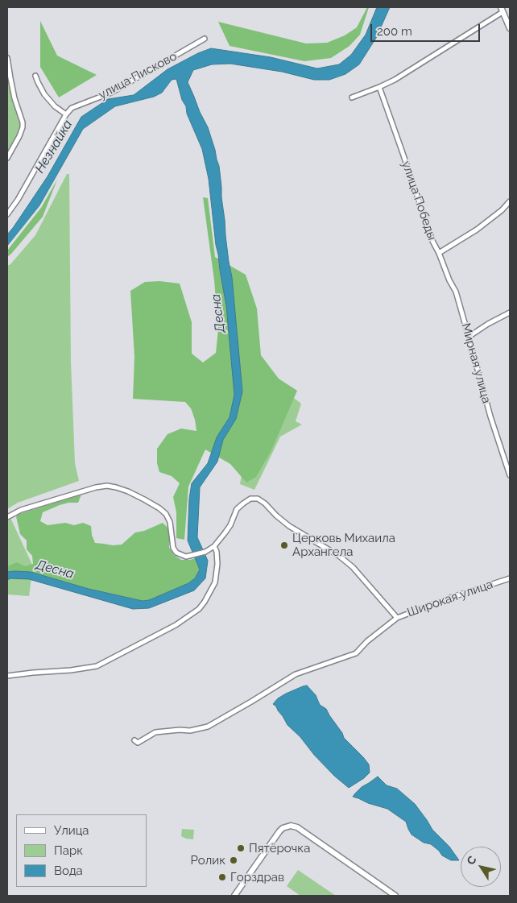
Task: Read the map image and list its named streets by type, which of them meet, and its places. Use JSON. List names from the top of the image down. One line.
{"streets":{"street":["улица Писково","улица Победы","Мирная улица","Широкая улица"]},"crossings":[["улица Победы","Мирная улица"]],"water":["Незнайка","Десна"],"places":["Церковь Михаила Архангела","Пятёрочка","Ролик","Горздрав"],"legend":["Улица","Парк","Вода"],"scale_bar":"200 m","north":"top left"}
